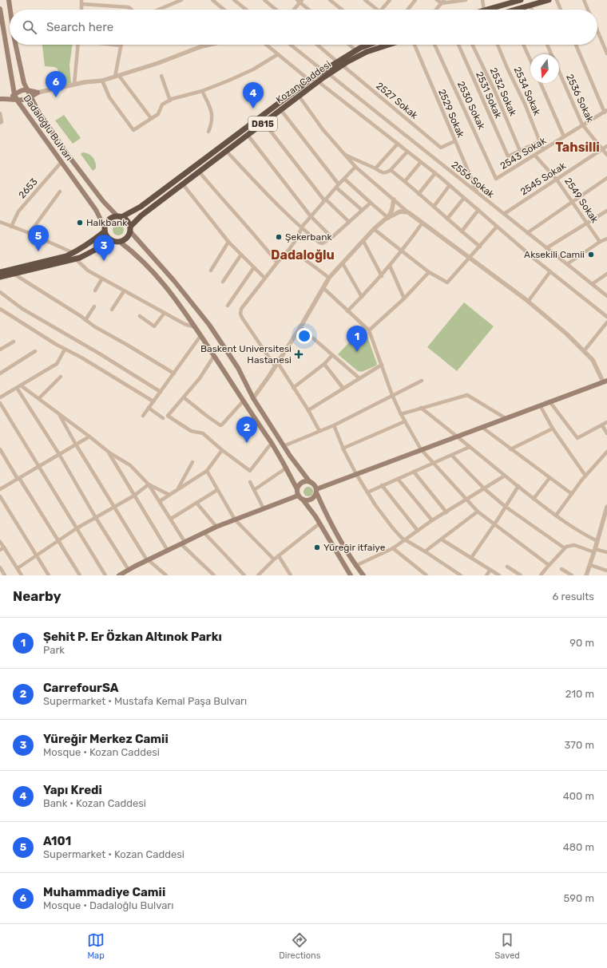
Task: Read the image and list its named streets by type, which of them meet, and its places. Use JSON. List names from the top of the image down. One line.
{"streets":{"highway":["Kozan Caddesi","D815"],"main road":["Dadaloğlu Bulvarı"],"street":["2534 Sokak","2532 Sokak","2531 Sokak","2536 Sokak","2527 Sokak","2530 Sokak","2529 Sokak","2543 Sokak","2545 Sokak","2556 Sokak","2653","2549 Sokak"]},"crossings":[["Kozan Caddesi","2527 Sokak"],["Kozan Caddesi","Dadaloğlu Bulvarı"],["Kozan Caddesi","2556 Sokak"],["2534 Sokak","2543 Sokak"],["2532 Sokak","2531 Sokak"],["2536 Sokak","2543 Sokak"],["2536 Sokak","2545 Sokak"],["2527 Sokak","2529 Sokak"],["2530 Sokak","2543 Sokak"],["2529 Sokak","2556 Sokak"],["Dadaloğlu Bulvarı","2653"],["2543 Sokak","2549 Sokak"],["2545 Sokak","2556 Sokak"],["2545 Sokak","2549 Sokak"]],"districts":["Tahsilli","Dadaloğlu"],"places":{"other":["Halkbank","Şekerbank","Aksekili Camii","Yüreğir itfaiye"],"health":["Baskent Universitesi Hastanesi"]},"north":"bottom","page":{"search":"Search here","pins":["6","4","5","3","1","2"],"heading":["Nearby","6 results"],"list":[{"mark":"1","name":"Şehit P. Er Özkan Altınok Parkı","note":"Park","value":"90 m"},{"mark":"2","name":"CarrefourSA","note":"Supermarket · Mustafa Kemal Paşa Bulvarı","value":"210 m"},{"mark":"3","name":"Yüreğir Merkez Camii","note":"Mosque · Kozan Caddesi","value":"370 m"},{"mark":"4","name":"Yapı Kredi","note":"Bank · Kozan Caddesi","value":"400 m"},{"mark":"5","name":"A101","note":"Supermarket · Kozan Caddesi","value":"480 m"},{"mark":"6","name":"Muhammadiye Camii","note":"Mosque · Dadaloğlu Bulvarı","value":"590 m"}],"nav":["Map","Directions","Saved"]}}
